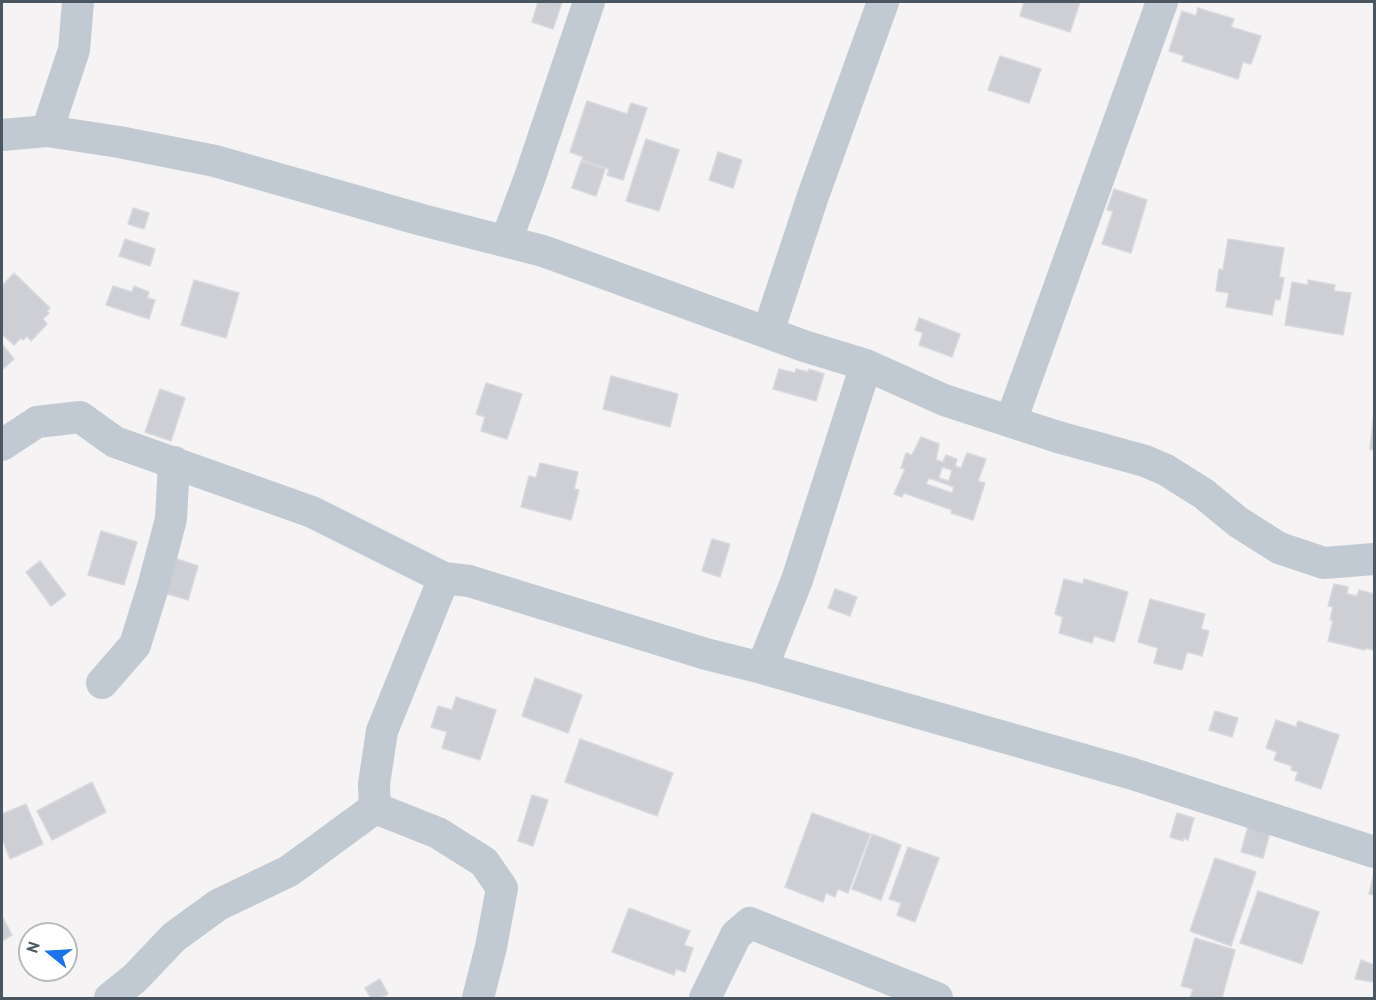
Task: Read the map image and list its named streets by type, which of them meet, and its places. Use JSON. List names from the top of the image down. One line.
{"north":"left"}
